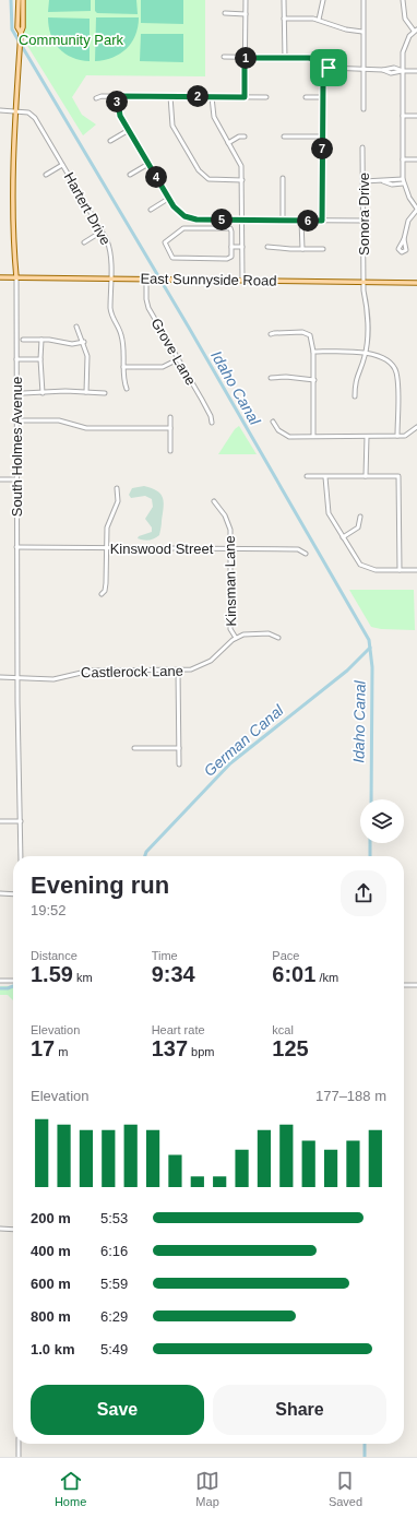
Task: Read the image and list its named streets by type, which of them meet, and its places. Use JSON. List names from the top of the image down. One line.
{"streets":{"main road":["East Sunnyside Road","South Holmes Avenue"],"street":["Hartert Drive","Sonora Drive","Grove Lane","Kinswood Street","Kinsman Lane","Castlerock Lane"]},"crossings":[["Hartert Drive","East Sunnyside Road"],["Hartert Drive","South Holmes Avenue"],["Sonora Drive","East Sunnyside Road"],["East Sunnyside Road","Grove Lane"],["East Sunnyside Road","South Holmes Avenue"],["South Holmes Avenue","Kinswood Street"],["South Holmes Avenue","Castlerock Lane"],["Kinswood Street","Kinsman Lane"],["Kinsman Lane","Castlerock Lane"]],"water":["Idaho Canal","German Canal"],"parks":["Community Park"],"page":{"pins":["1","2","3","7","4","5","6"],"heading":["Evening run","19:52"],"stats":[["Distance","1.59 km"],["Time","9:34"],["Pace","6:01 /km"],["Elevation","17 m"],["Heart rate","137 bpm"],["kcal","125"]],"chart":["Elevation","177–188 m"],"list":[{"name":"200 m","note":"5:53"},{"name":"400 m","note":"6:16"},{"name":"600 m","note":"5:59"},{"name":"800 m","note":"6:29"},{"name":"1.0 km","note":"5:49"}],"buttons":["Save","Share"],"tabs":["Home","Map","Saved"]}}
